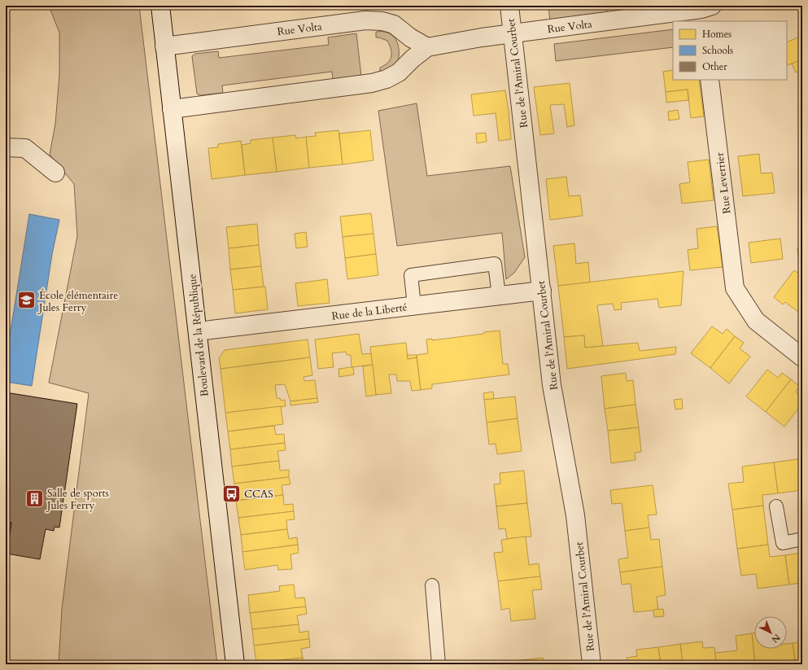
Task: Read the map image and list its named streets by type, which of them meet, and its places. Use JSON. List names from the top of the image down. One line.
{"streets":{"street":["Rue Volta","Rue de l'Amiral Courbet","Rue Leverrier","Rue de la Liberté","Boulevard de la République"]},"crossings":[["Rue Volta","Rue de l'Amiral Courbet"],["Rue Volta","Boulevard de la République"],["Rue de l'Amiral Courbet","Rue de la Liberté"],["Rue de la Liberté","Boulevard de la République"]],"places":{"school or university":["École élémentaire Jules Ferry"],"bus stop":["CCAS"],"building":["Salle de sports Jules Ferry"]},"legend":["Homes","Schools","Other"],"north":"bottom right"}
